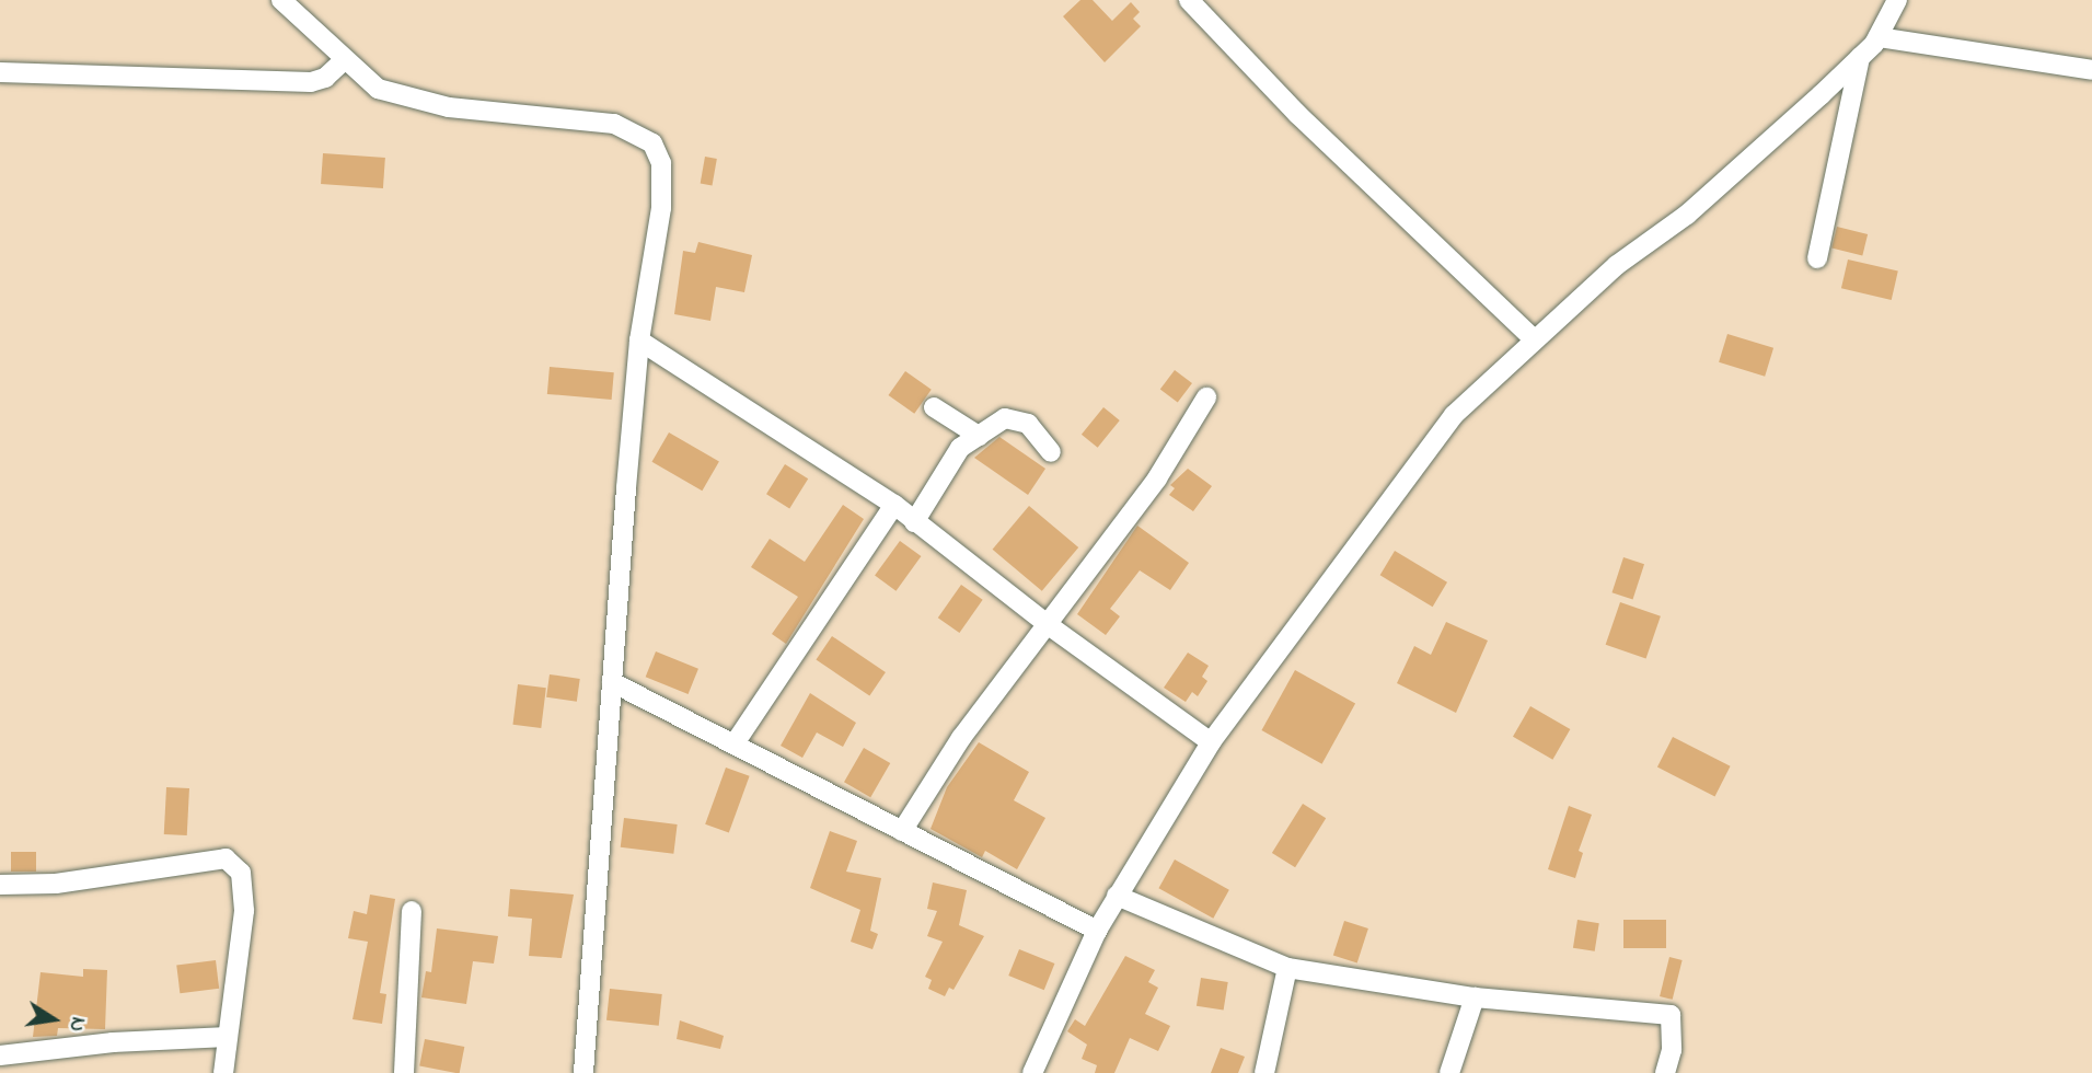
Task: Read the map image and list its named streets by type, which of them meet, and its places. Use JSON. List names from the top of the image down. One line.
{"north":"right"}
